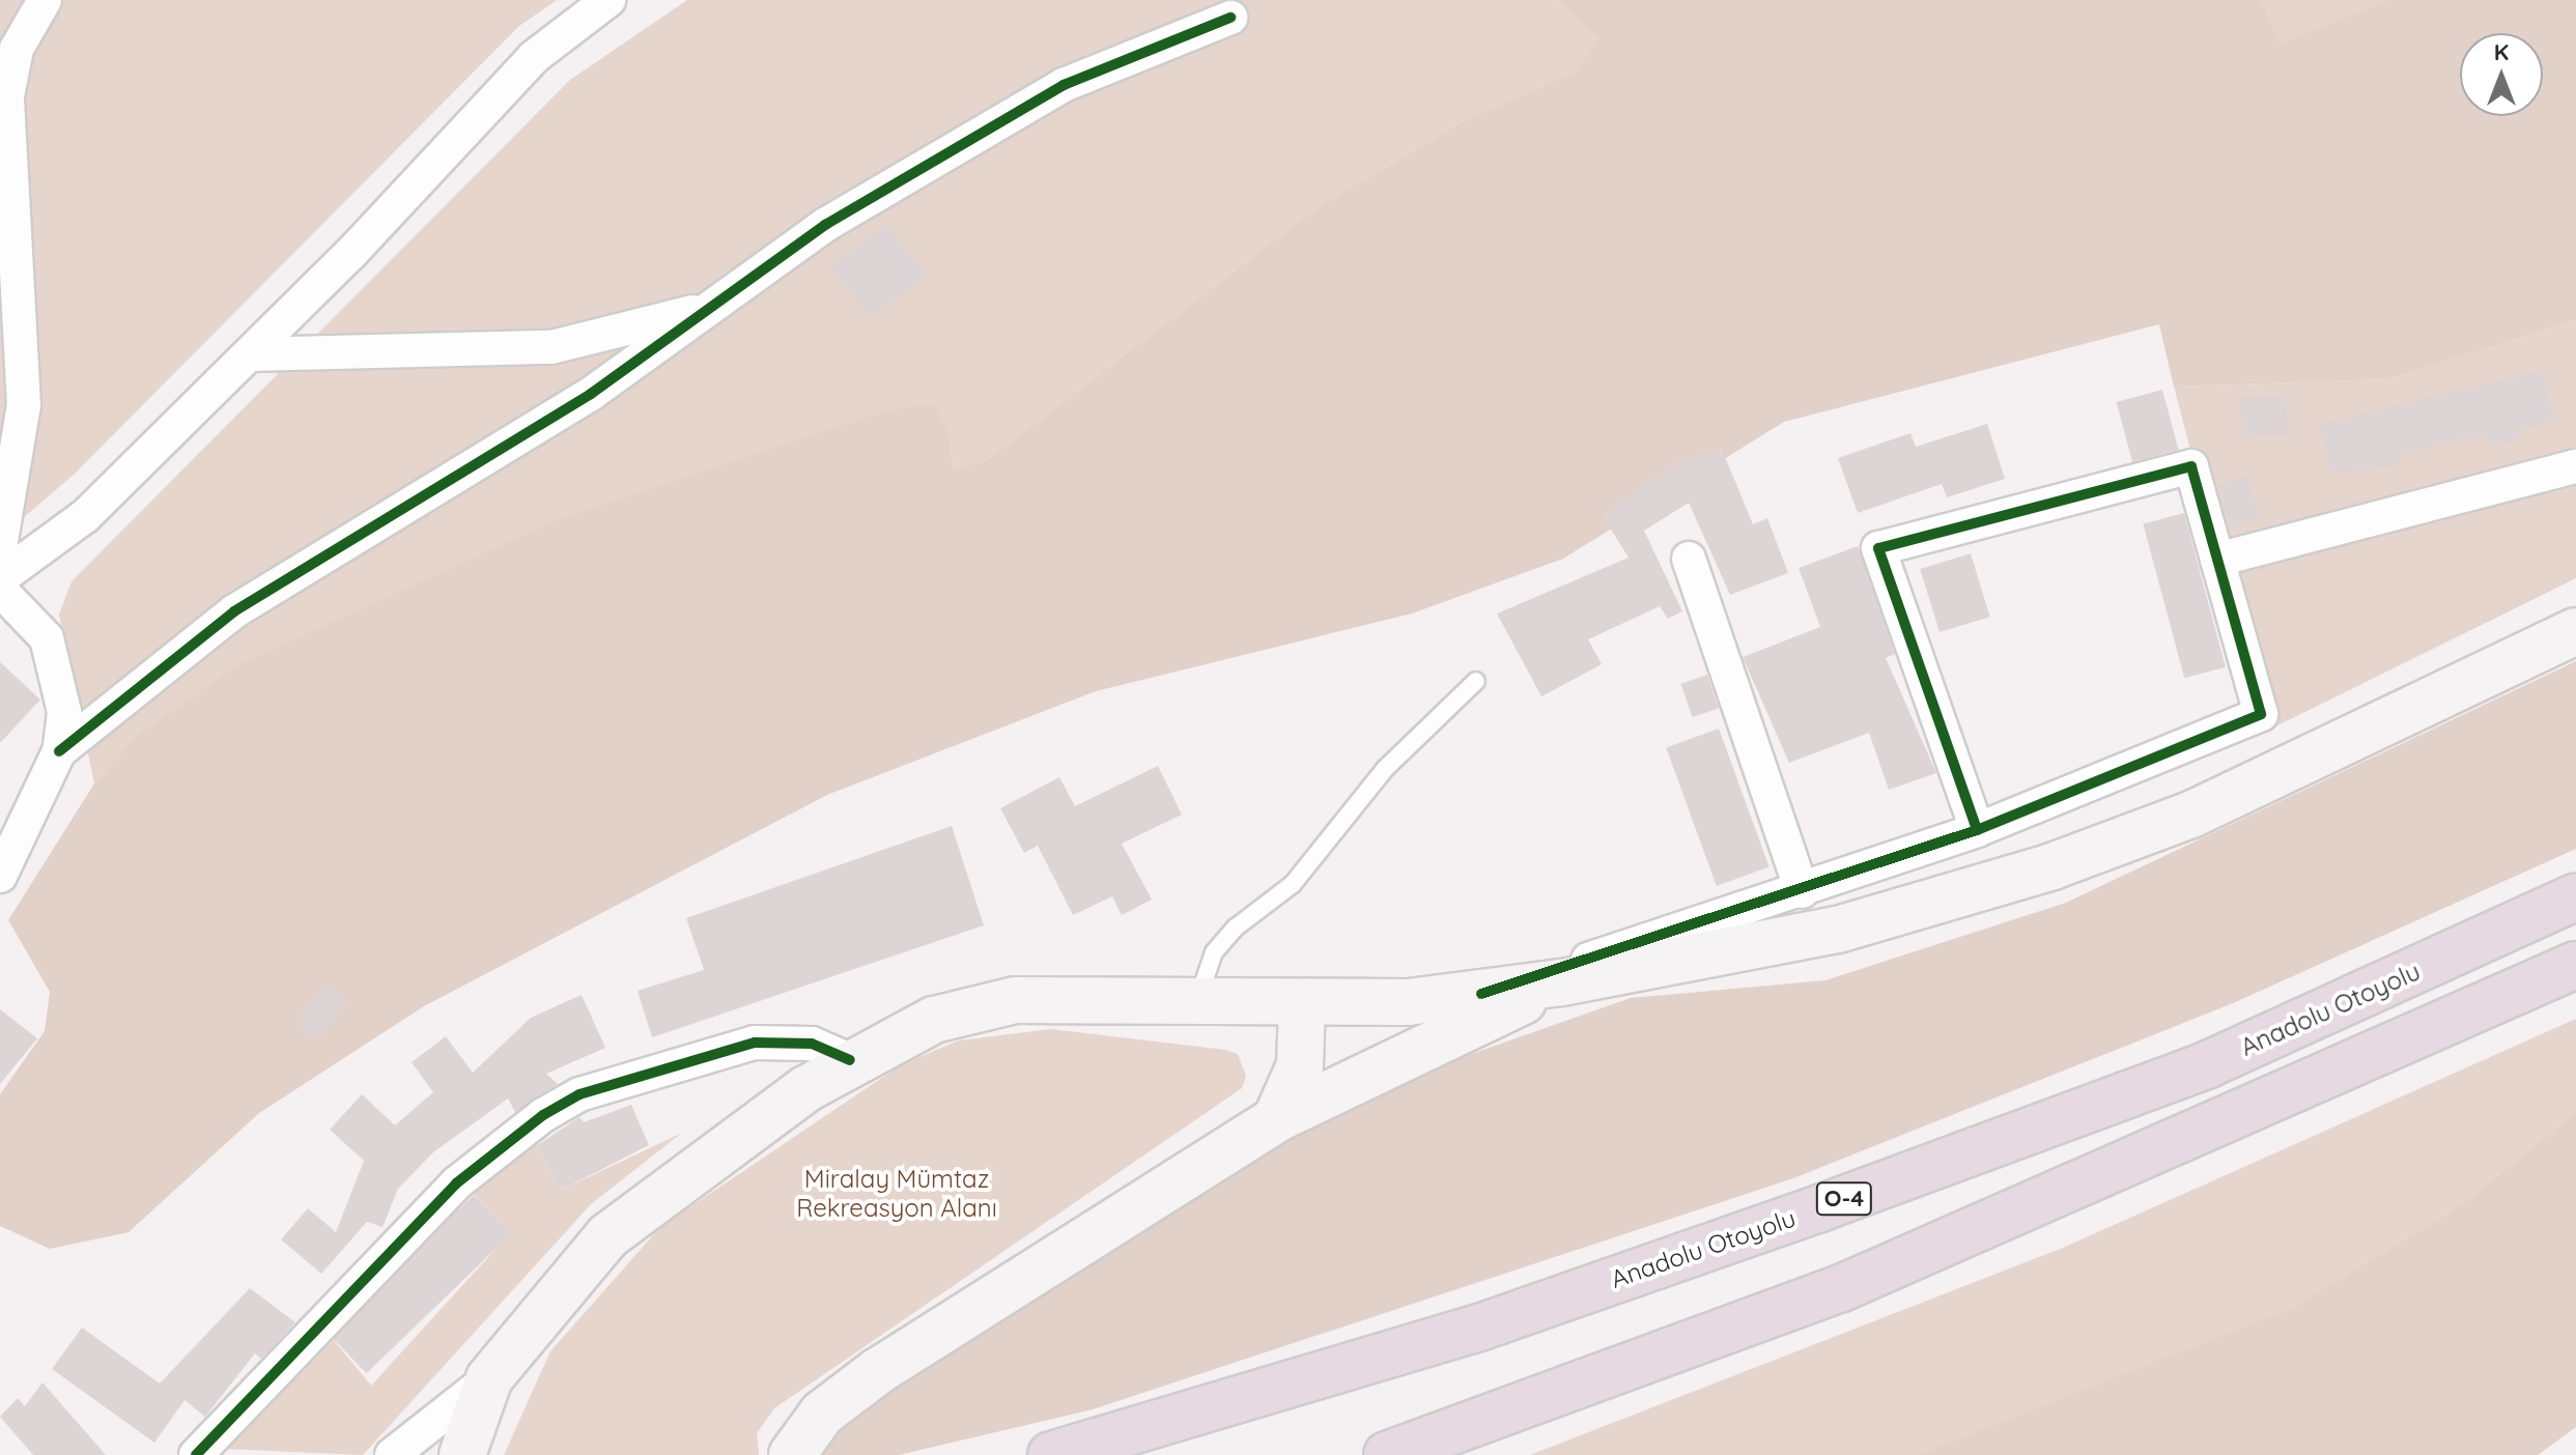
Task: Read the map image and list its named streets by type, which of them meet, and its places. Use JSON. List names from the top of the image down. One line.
{"streets":{"highway":["Anadolu Otoyolu","O-4"]},"parks":["Miralay Mümtaz Rekreasyon Alanı"],"north":"top"}
